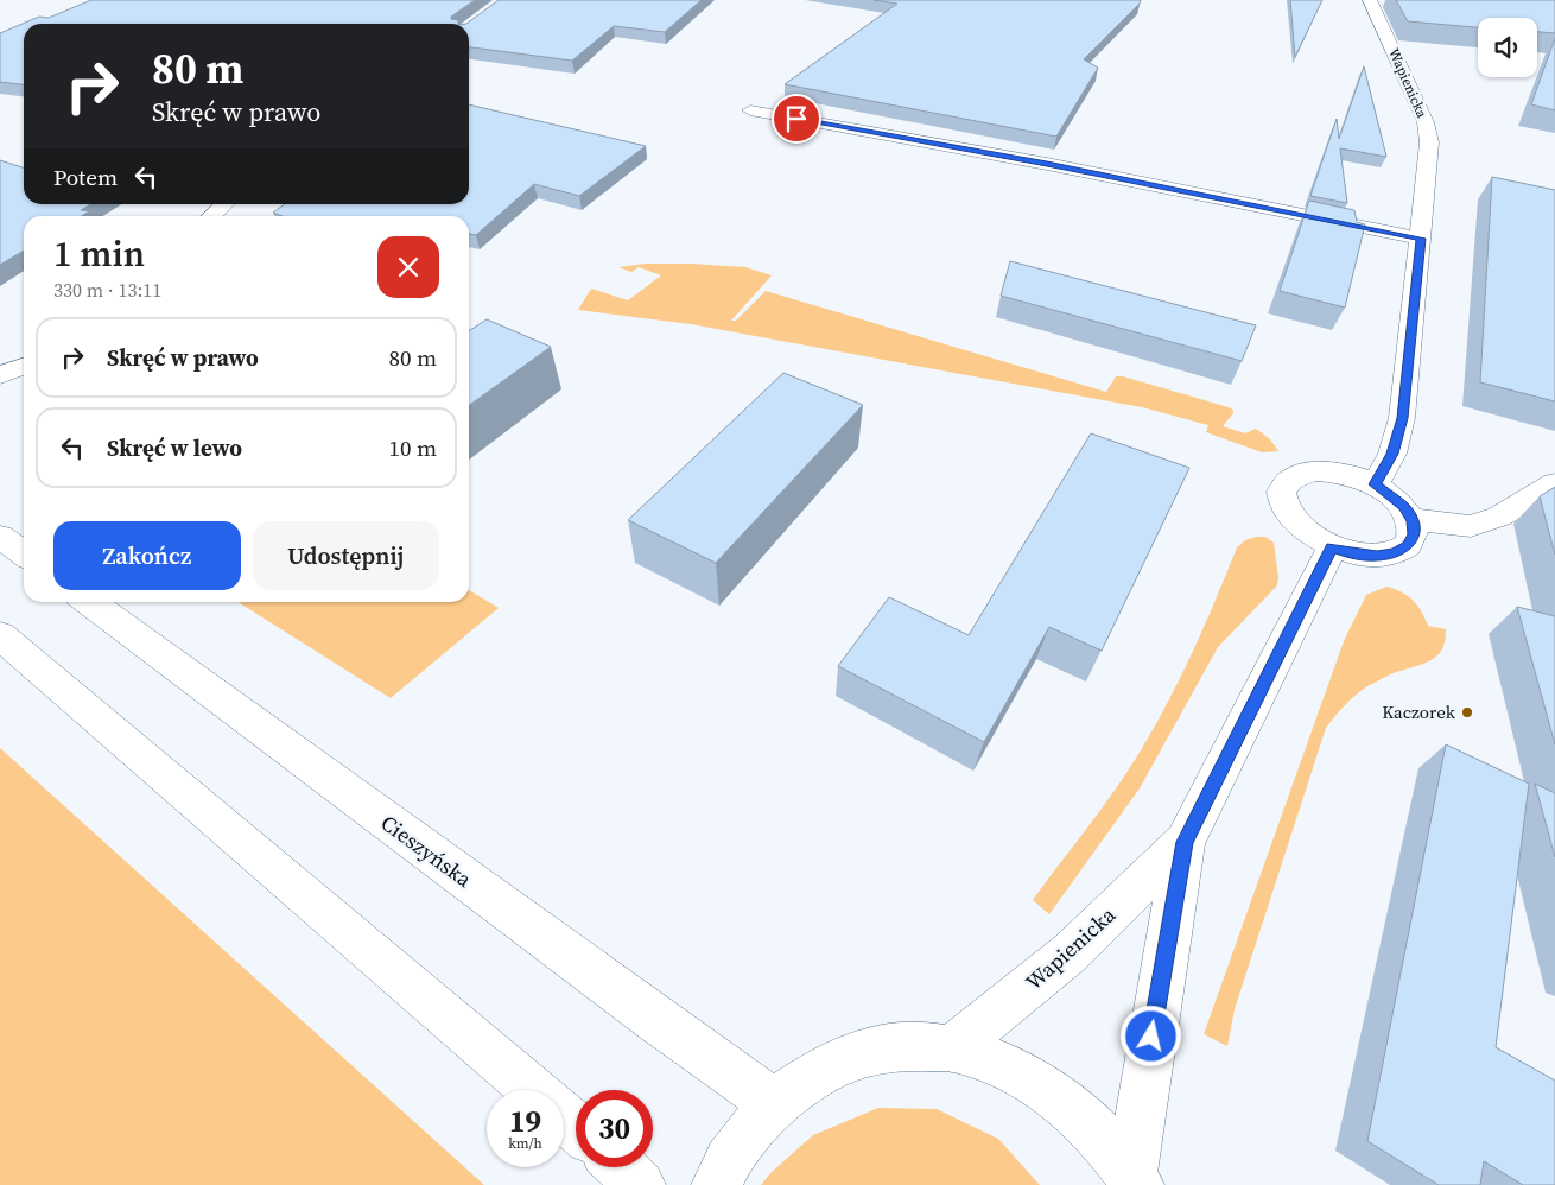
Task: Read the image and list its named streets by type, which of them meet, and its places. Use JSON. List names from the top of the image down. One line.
{"streets":{"street":["Wapienicka","Cieszyńska"]},"places":["Kaczorek"],"page":{"turn":["80 m","Skręć w prawo"],"then":"Potem","heading":["1 min","330 m · 13:11"],"list":[{"name":"Skręć w prawo","value":"80 m"},{"name":"Skręć w lewo","value":"10 m"}],"buttons":["Zakończ","Udostępnij"],"speed":"19 km/h","limit":"30"}}
